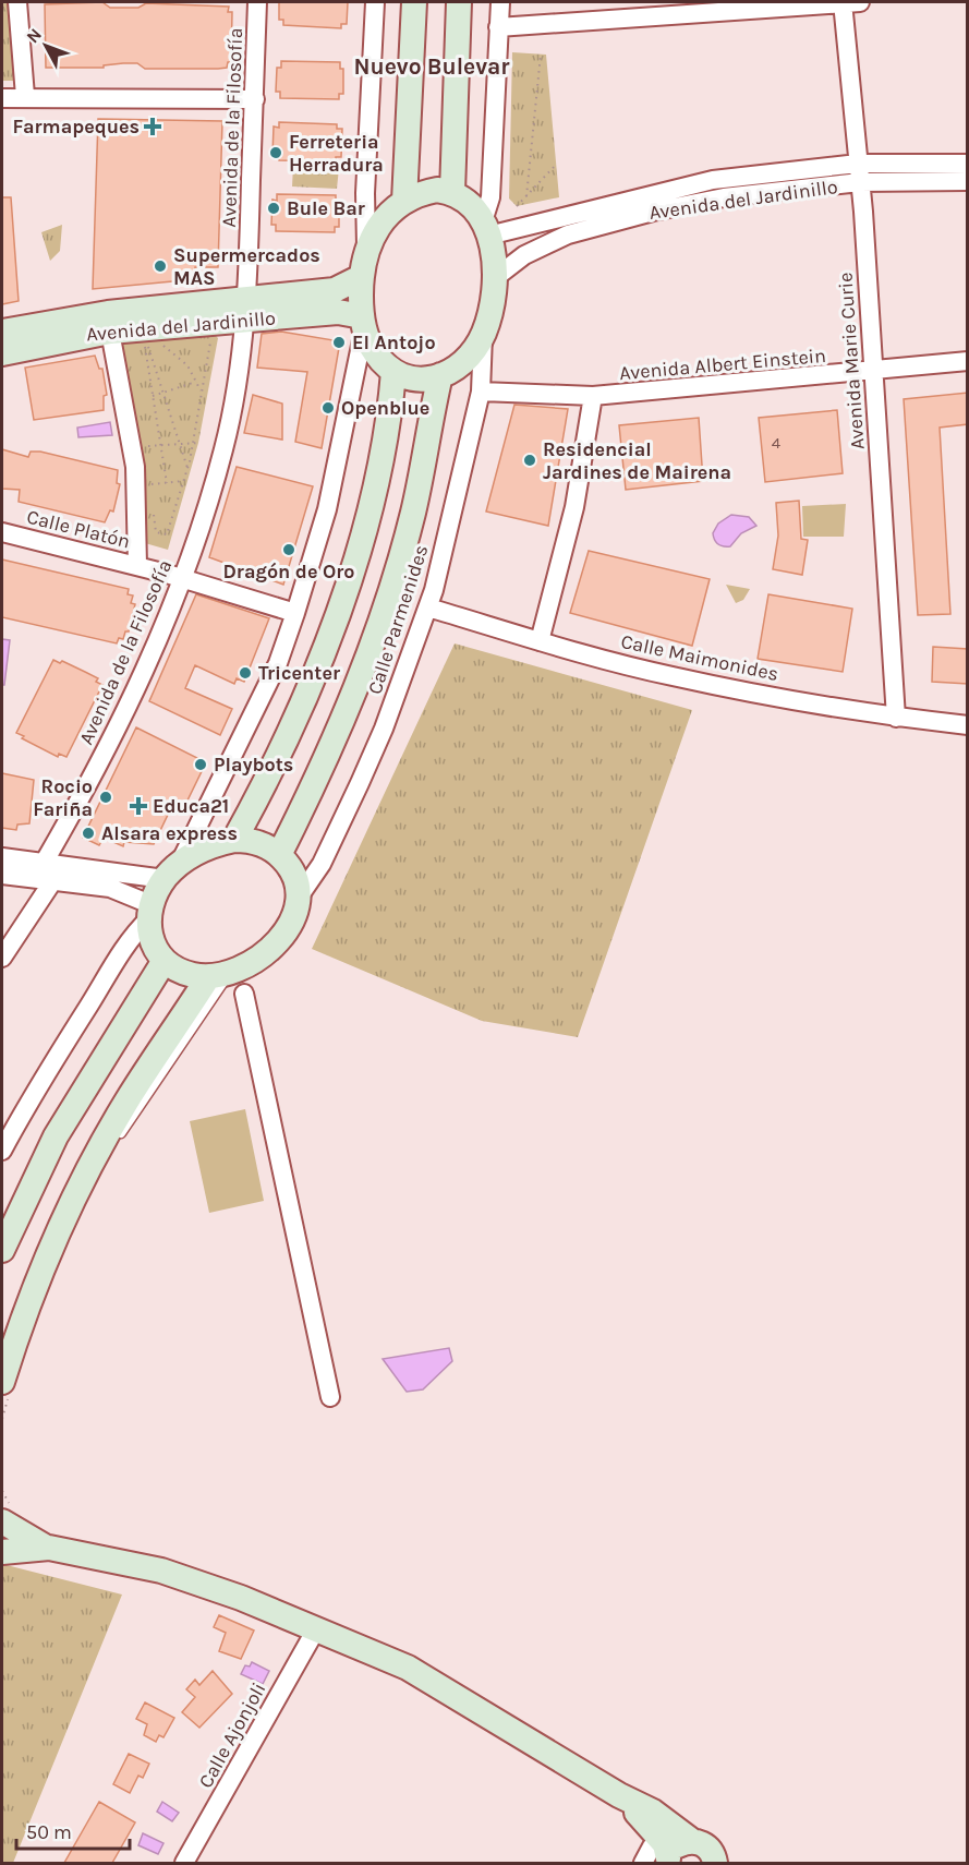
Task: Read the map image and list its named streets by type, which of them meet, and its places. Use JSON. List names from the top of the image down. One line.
{"streets":{"street":["Avenida de la Filosofía","Avenida del Jardinillo","Avenida Marie Curie","Avenida Albert Einstein","Calle Platón","Calle Parmenides","Calle Maimonides","Calle Ajonjoli"]},"crossings":[["Avenida de la Filosofía","Avenida del Jardinillo"],["Avenida de la Filosofía","Calle Platón"],["Avenida del Jardinillo","Avenida Marie Curie"],["Avenida del Jardinillo","Calle Parmenides"],["Avenida Marie Curie","Avenida Albert Einstein"],["Avenida Marie Curie","Calle Maimonides"],["Avenida Albert Einstein","Calle Parmenides"],["Calle Parmenides","Calle Maimonides"]],"districts":["Nuevo Bulevar"],"places":{"health":["Farmapeques","Educa21"],"other":["Ferreteria Herradura","Bule Bar","Supermercados MAS","El Antojo","Openblue","Residencial Jardines de Mairena","Dragón de Oro","Tricenter","Playbots","Rocio Fariña","Alsara express"]},"house_numbers":["4"],"scale_bar":"50 m","north":"top left"}
